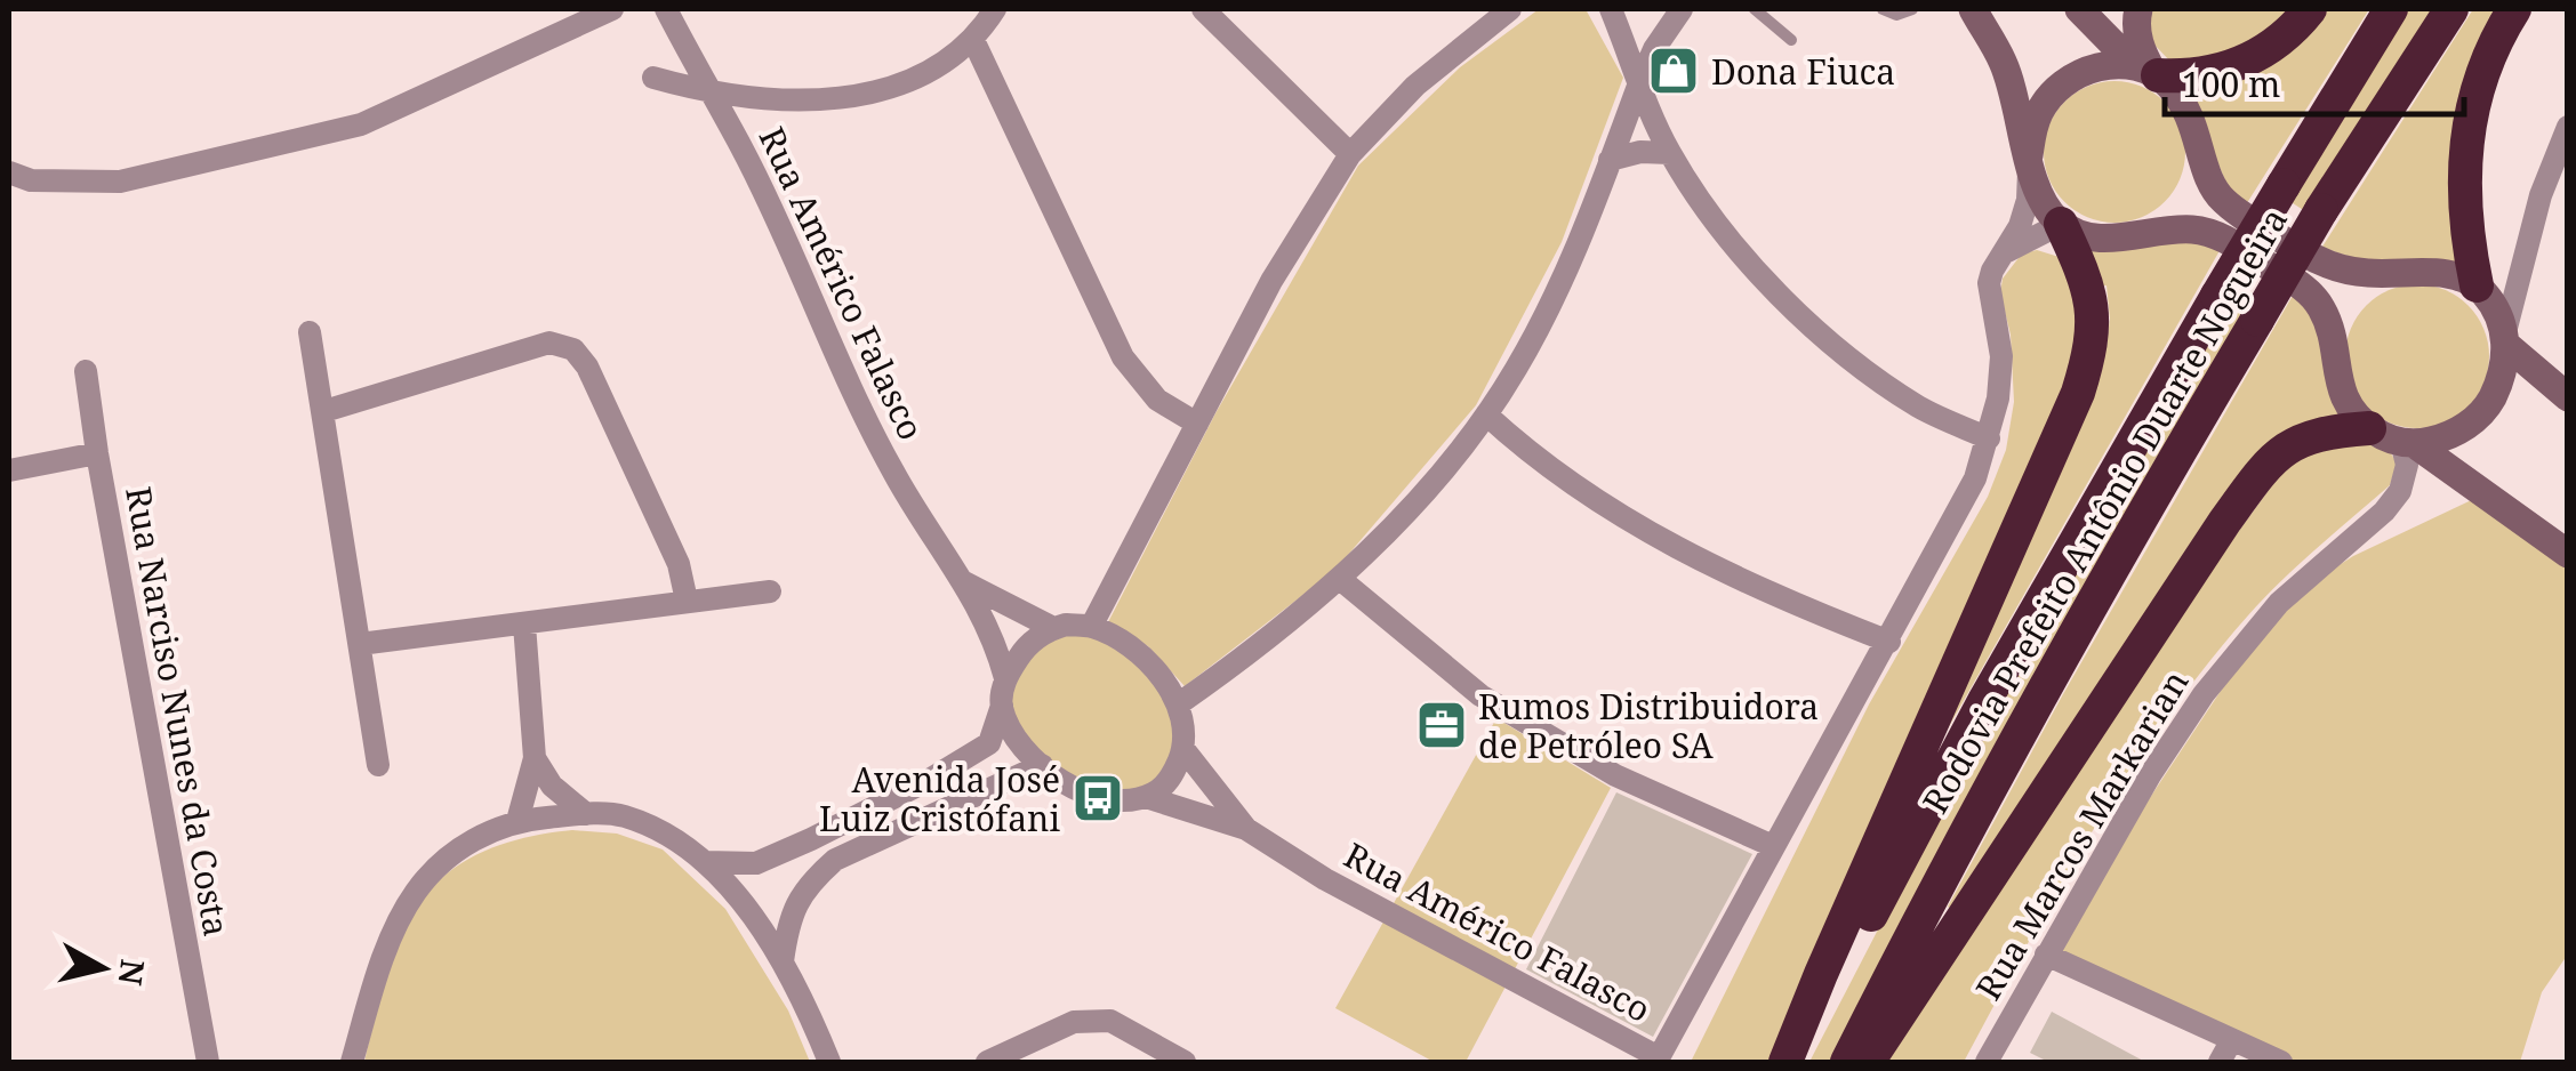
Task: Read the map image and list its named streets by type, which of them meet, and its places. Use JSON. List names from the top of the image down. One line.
{"streets":{"highway":["Rodovia Prefeito Antônio Duarte Nogueira"],"street":["Rua Américo Falasco","Rua Narciso Nunes da Costa","Rua Marcos Markarian"]},"places":{"shop":["Dona Fiuca"],"office":["Rumos Distribuidora de Petróleo SA"],"bus stop":["Avenida José Luiz Cristófani"]},"scale_bar":"100 m","north":"right"}
